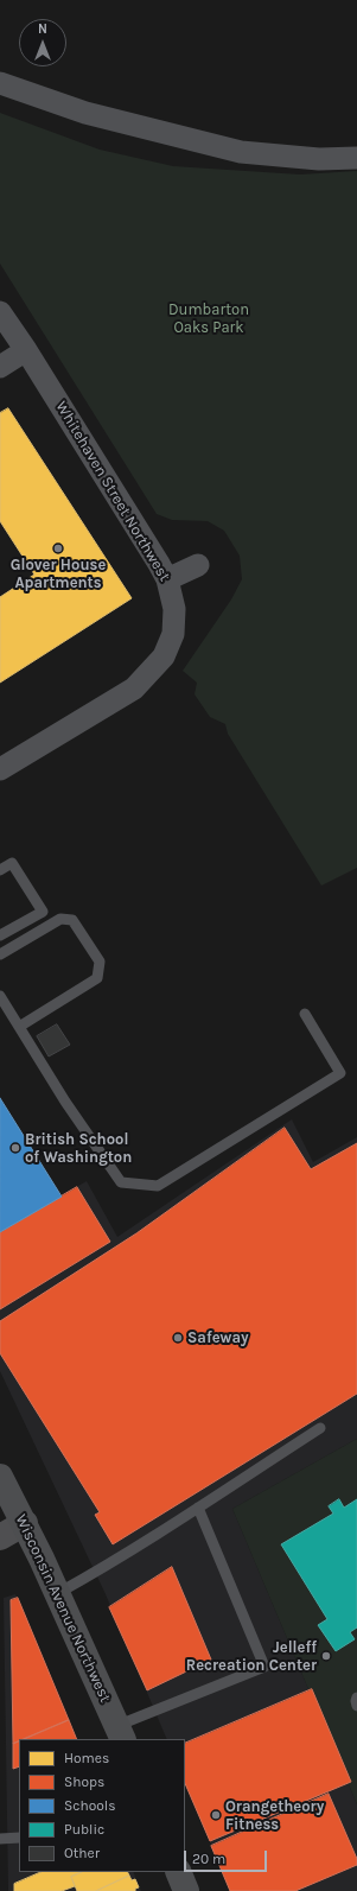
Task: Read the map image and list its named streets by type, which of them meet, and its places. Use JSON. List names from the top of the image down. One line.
{"streets":{"main road":["Wisconsin Avenue Northwest"],"street":["Whitehaven Street Northwest"]},"parks":["Dumbarton Oaks Park"],"places":["Glover House Apartments","British School of Washington","Safeway","Jelleff Recreation Center","Orangetheory Fitness"],"legend":["Homes","Shops","Schools","Public","Other"],"scale_bar":"20 m","north":"top"}
